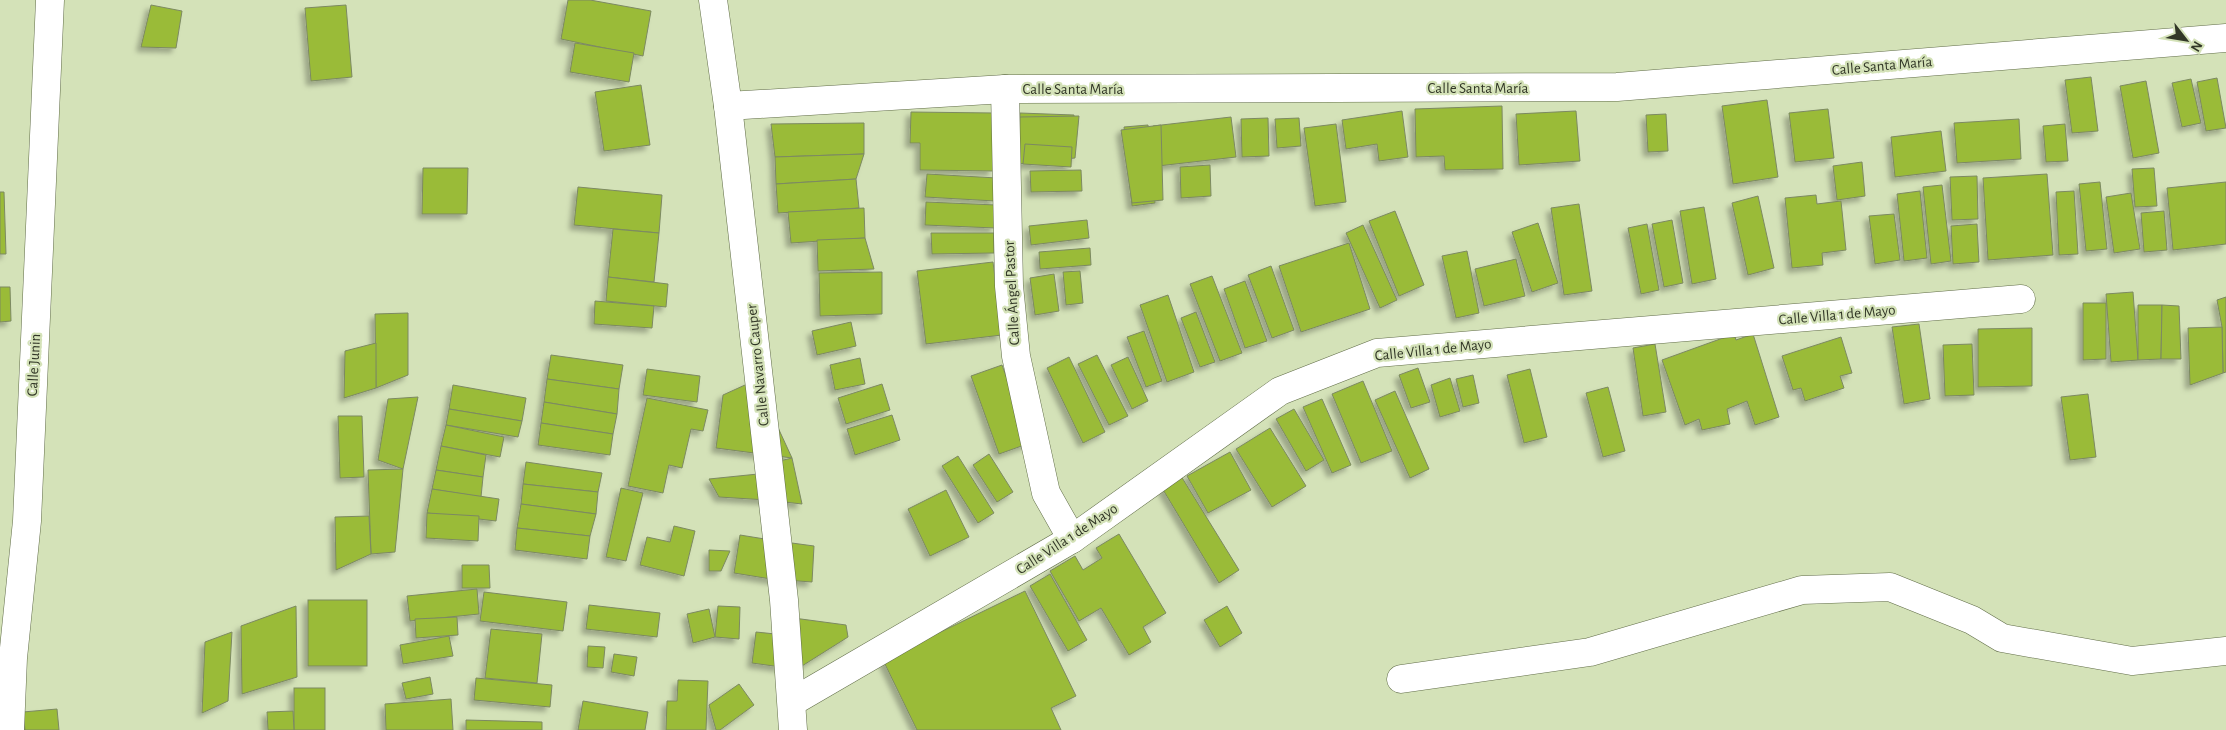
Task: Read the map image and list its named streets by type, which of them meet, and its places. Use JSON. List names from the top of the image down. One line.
{"streets":{"street":["Calle Santa María","Calle Ángel Pastor","Calle Villa 1 de Mayo","Calle Junin","Calle Navarro Cauper"]},"crossings":[["Calle Santa María","Calle Ángel Pastor"],["Calle Santa María","Calle Navarro Cauper"],["Calle Ángel Pastor","Calle Villa 1 de Mayo"],["Calle Villa 1 de Mayo","Calle Navarro Cauper"]],"north":"bottom right"}
